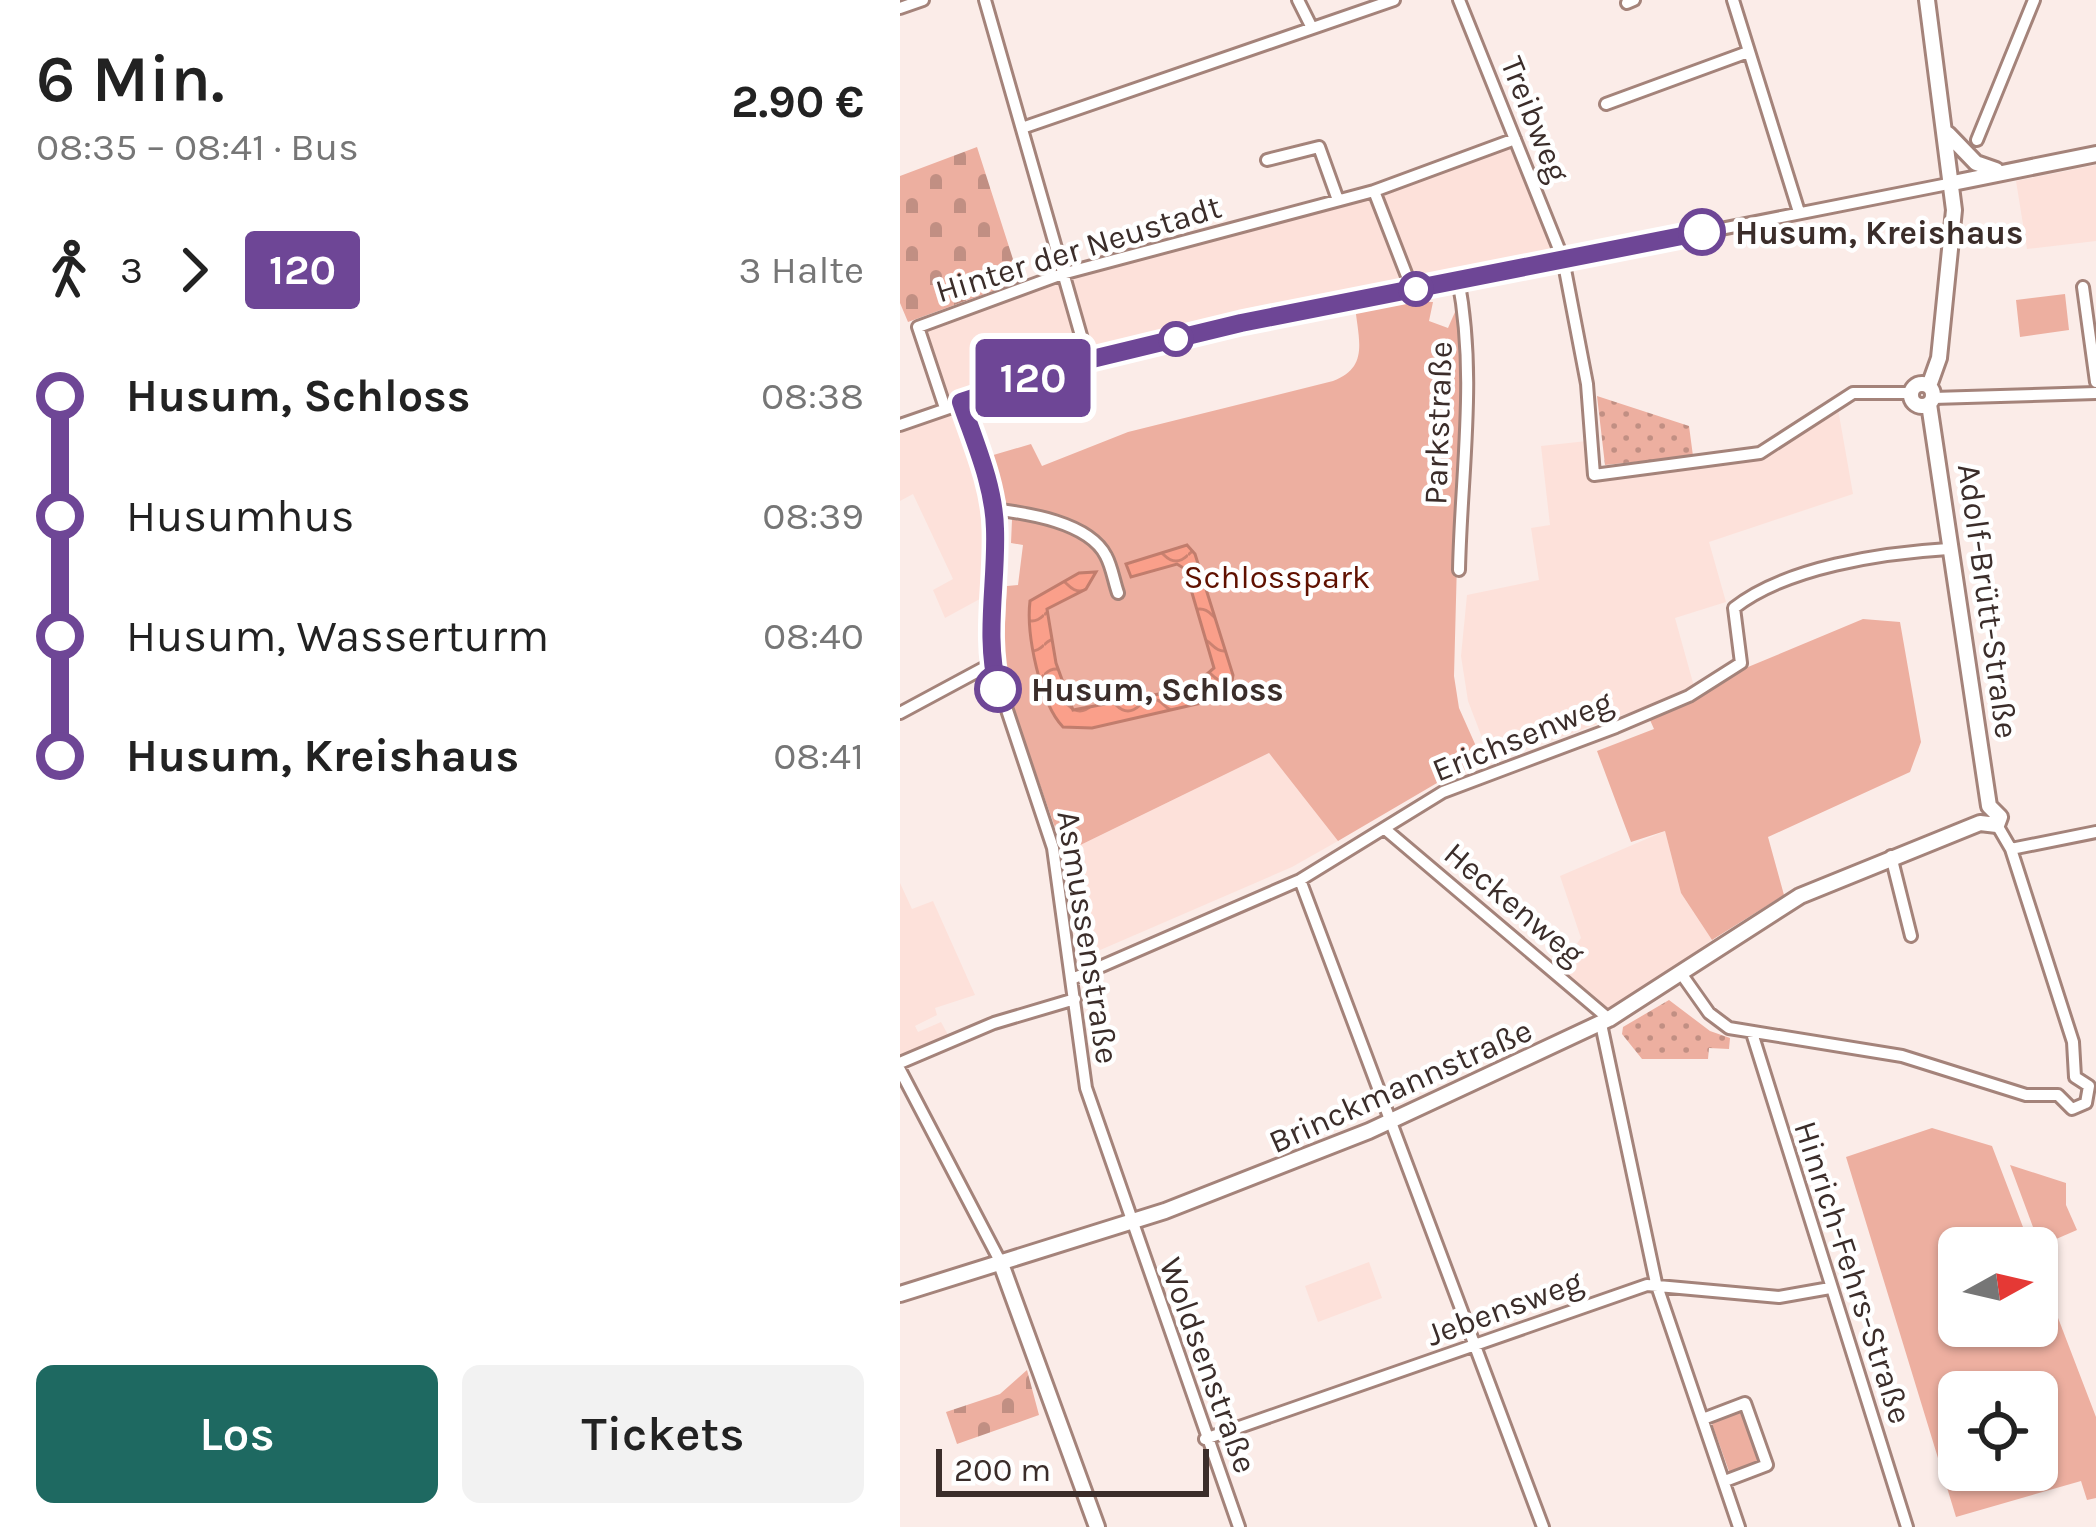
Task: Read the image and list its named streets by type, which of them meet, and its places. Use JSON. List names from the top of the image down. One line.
{"streets":{"main road":["Adolf-Brütt-Straße","Brinckmannstraße"],"street":["Treibweg","Hinter der Neustadt","Parkstraße","Erichsenweg","Heckenweg","Asmussenstraße","Hinrich-Fehrs-Straße","Jebensweg","Woldsenstraße"]},"crossings":[["Treibweg","Hinter der Neustadt"],["Adolf-Brütt-Straße","Erichsenweg"],["Erichsenweg","Heckenweg"],["Erichsenweg","Asmussenstraße"],["Heckenweg","Brinckmannstraße"],["Asmussenstraße","Brinckmannstraße"],["Asmussenstraße","Woldsenstraße"],["Brinckmannstraße","Woldsenstraße"],["Hinrich-Fehrs-Straße","Jebensweg"],["Jebensweg","Woldsenstraße"]],"parks":["Schlosspark"],"places":["Husum, Kreishaus","Husum, Schloss"],"lines":["bus line 120"],"scale_bar":"200 m","north":"right","page":{"heading":["6 Min.","08:35 – 08:41 · Bus","2.90 €"],"on_map":"120","legs":["3","120","3 Halte"],"list":[{"name":"Husum, Schloss","value":"08:38"},{"name":"Husumhus","value":"08:39"},{"name":"Husum, Wasserturm","value":"08:40"},{"name":"Husum, Kreishaus","value":"08:41"}],"buttons":["Los","Tickets"],"scale":"200 m"}}
